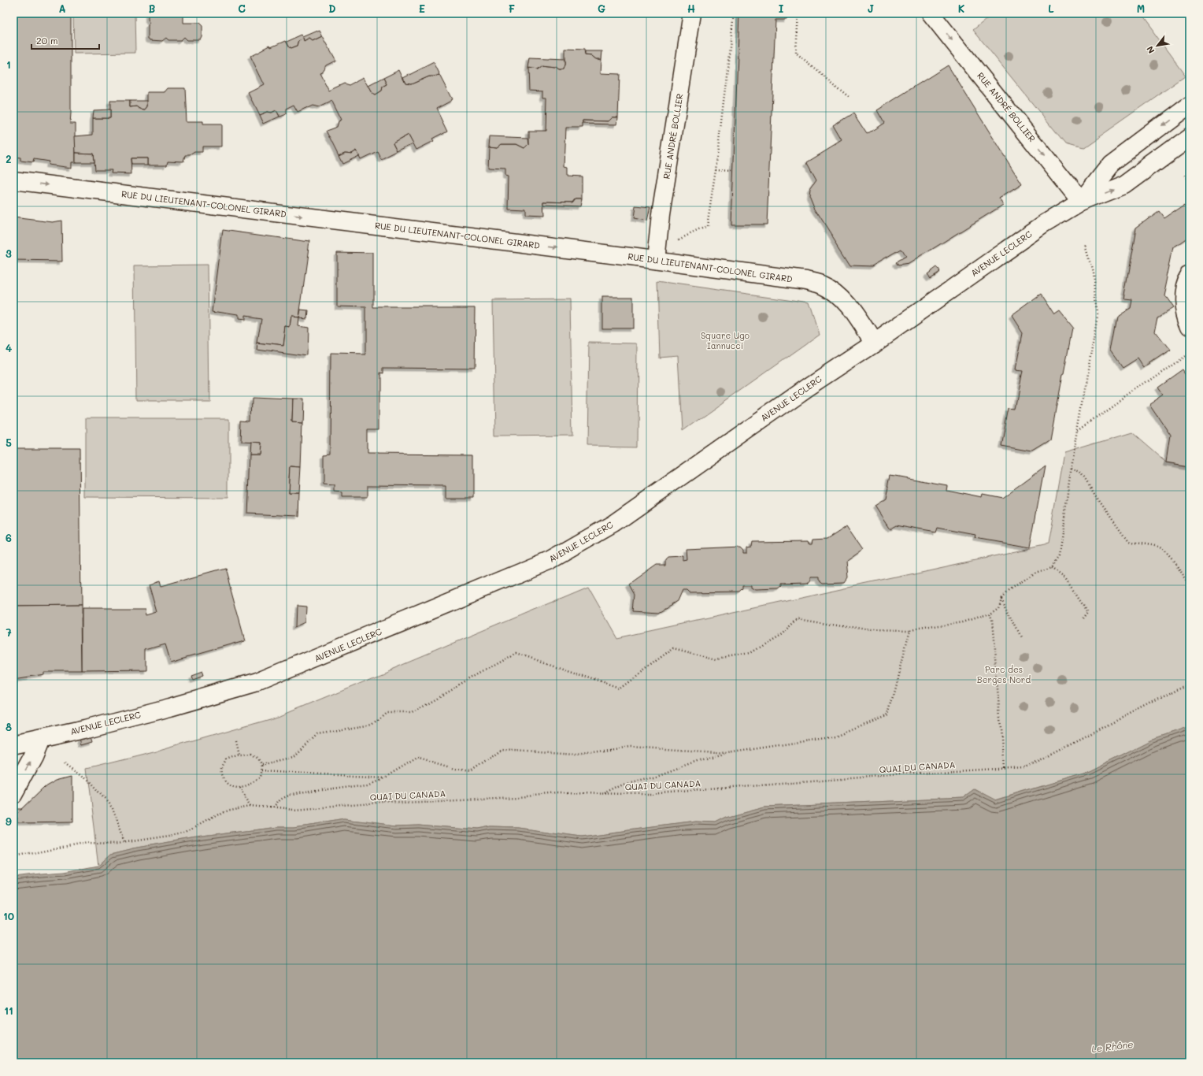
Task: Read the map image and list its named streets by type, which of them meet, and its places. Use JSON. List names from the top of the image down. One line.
{"streets":{"main road":["RUE ANDRÉ BOLLIER","RUE DU LIEUTENANT-COLONEL GIRARD","AVENUE LECLERC"],"path":["QUAI DU CANADA"]},"crossings":[["RUE ANDRÉ BOLLIER","RUE DU LIEUTENANT-COLONEL GIRARD"],["RUE ANDRÉ BOLLIER","AVENUE LECLERC"],["RUE DU LIEUTENANT-COLONEL GIRARD","AVENUE LECLERC"]],"one_way":["RUE ANDRÉ BOLLIER","RUE DU LIEUTENANT-COLONEL GIRARD"],"water":["Le Rhône"],"parks":["Square Ugo Iannucci","Parc des Berges Nord"],"scale_bar":"20 m","north":"bottom left","grid":{"columns":["A","B","C","D","E","F","G","H","I","J","K","L","M"],"rows":["1","2","3","4","5","6","7","8","9","10","11"]}}
